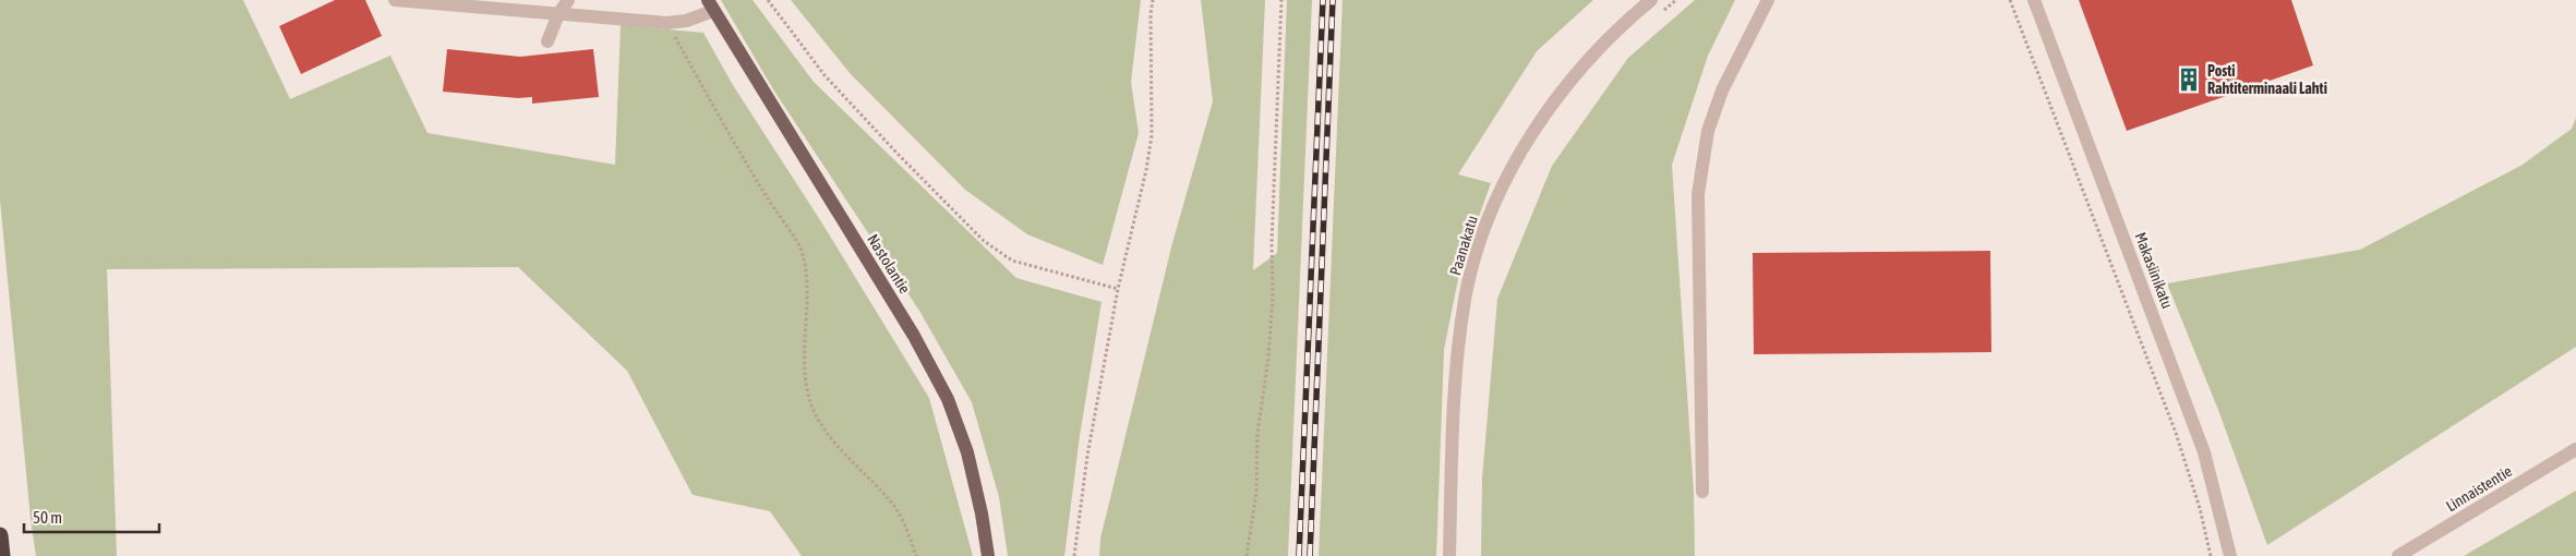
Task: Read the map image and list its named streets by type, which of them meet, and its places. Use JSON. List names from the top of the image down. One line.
{"streets":{"main road":["Nastolantie"],"street":["Paanakatu","Makasiinikatu","Linnaistentie"]},"places":{"building":["Posti Rahtiterminaali Lahti"]},"scale_bar":"50 m"}
